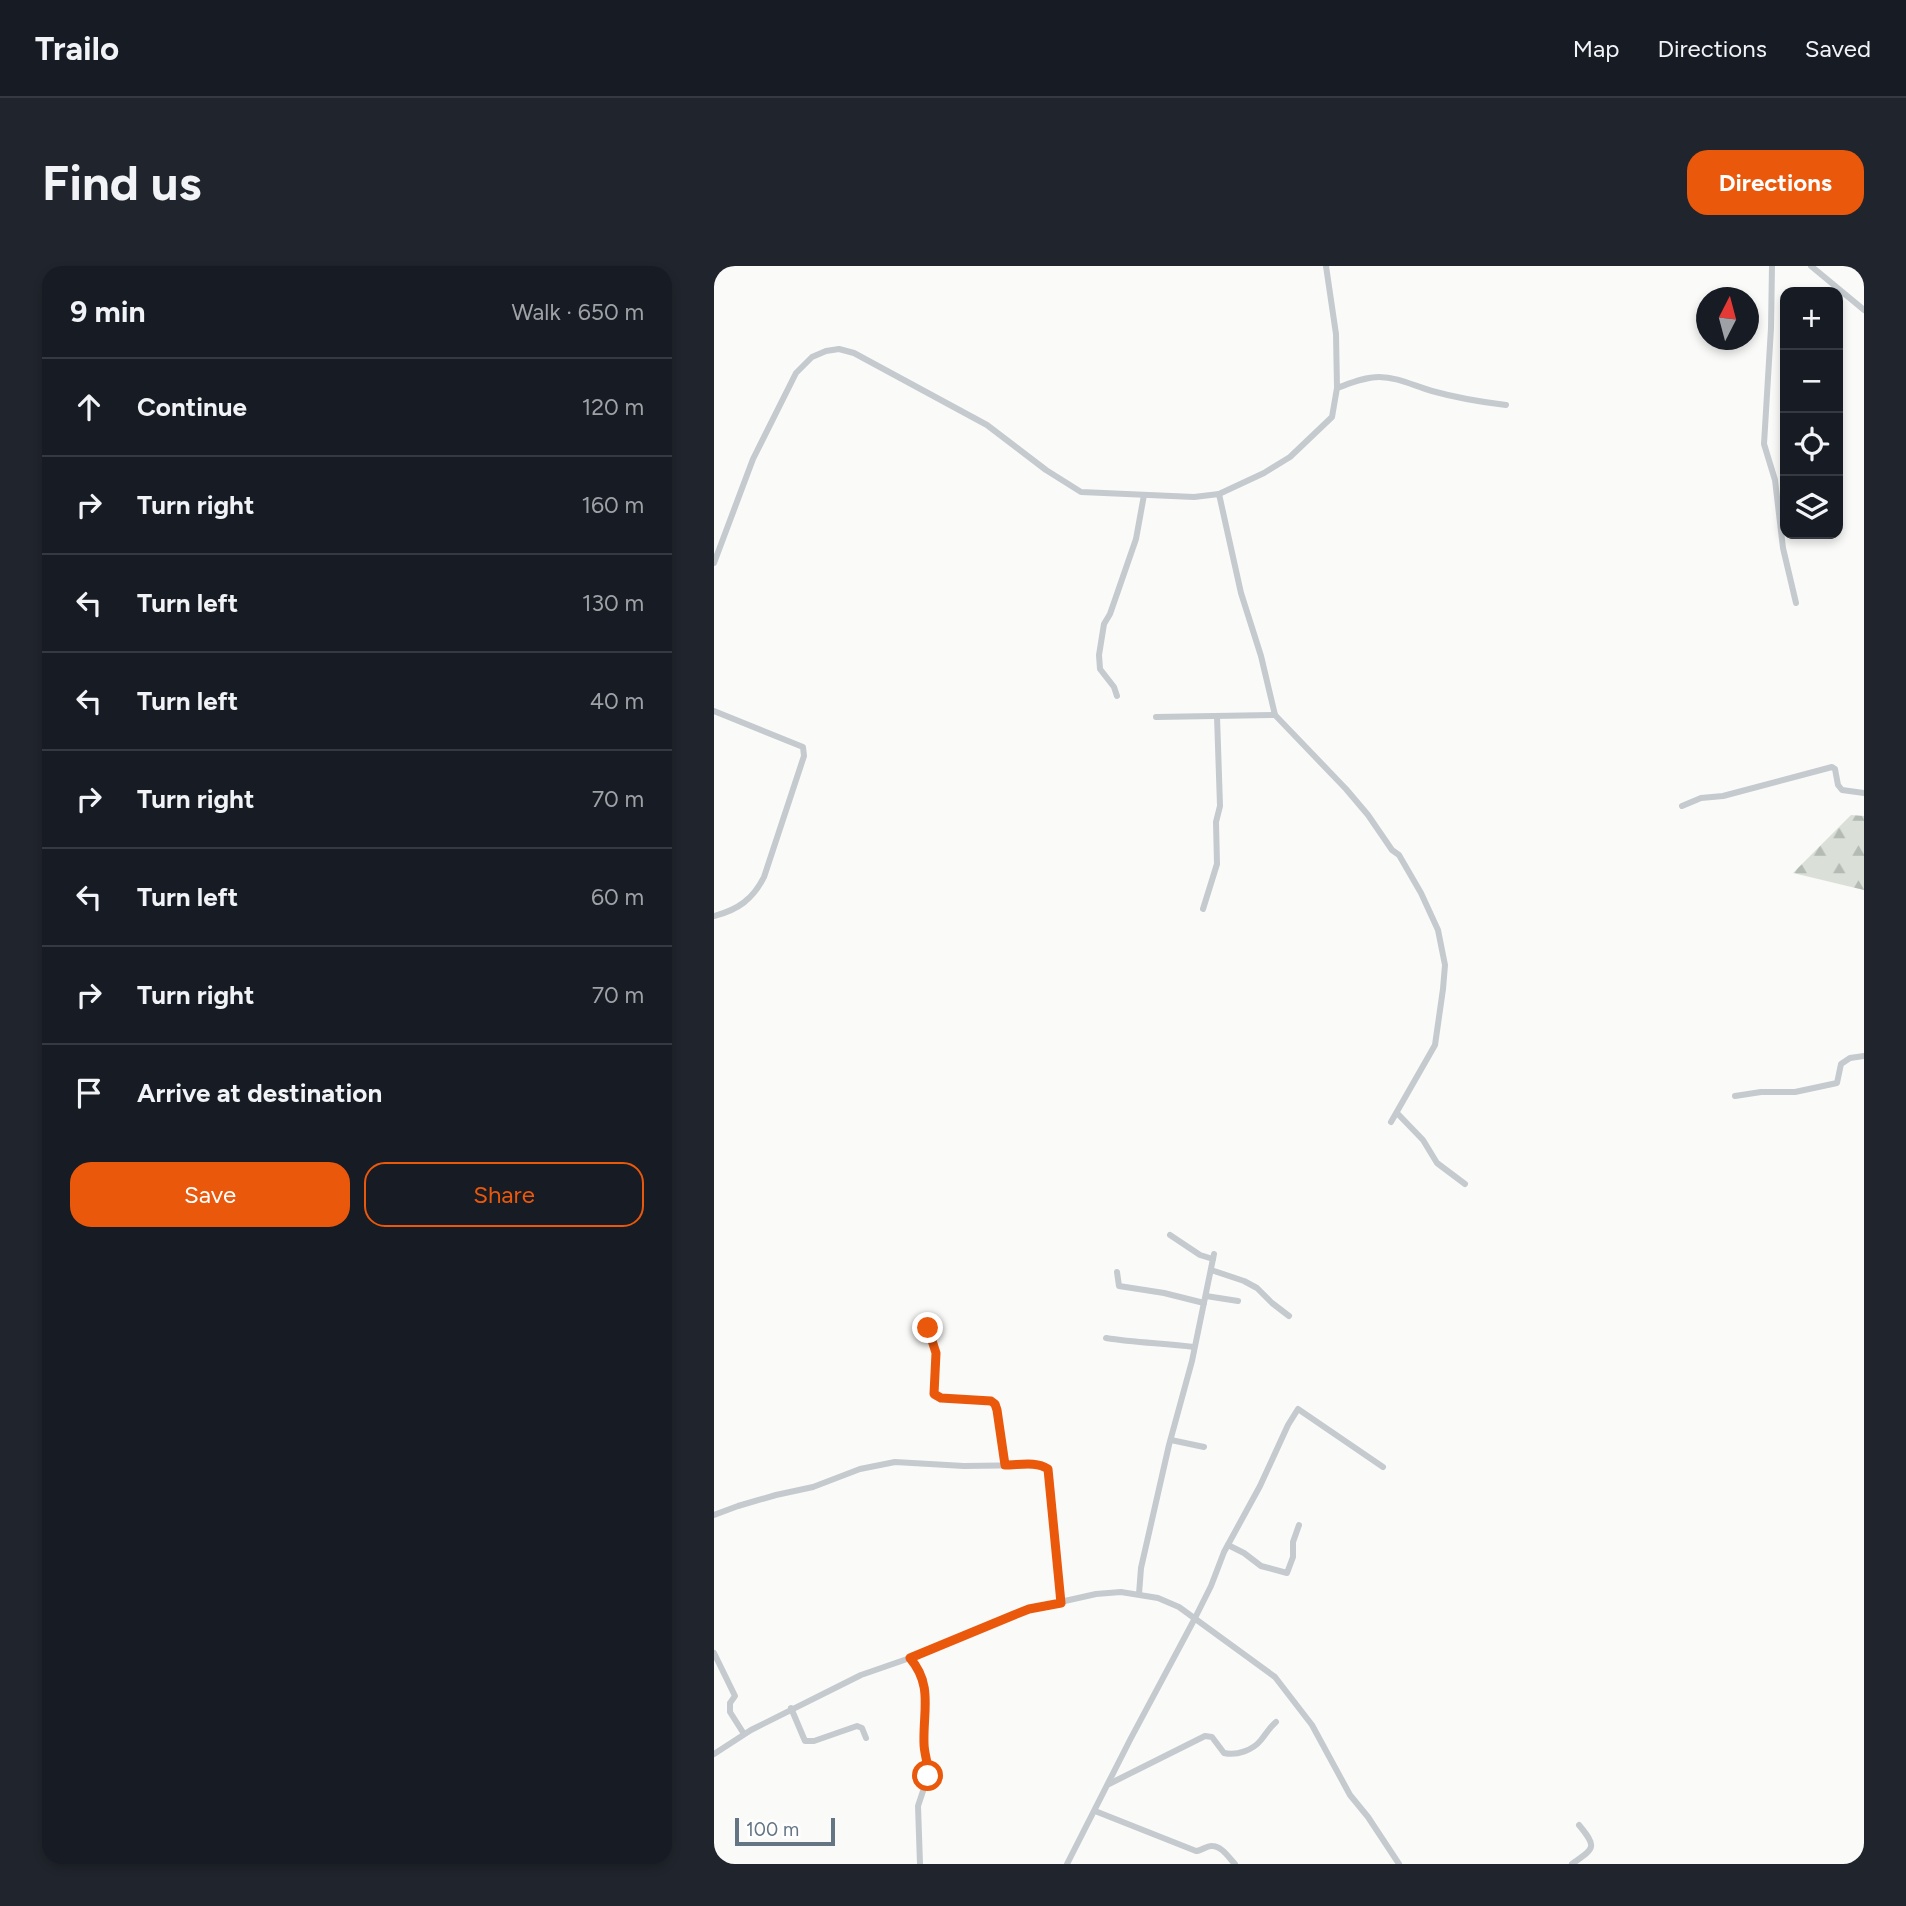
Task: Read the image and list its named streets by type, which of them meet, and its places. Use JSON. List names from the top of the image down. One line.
{"scale_bar":"100 m","north":"top","page":{"header":"Trailo","nav":["Map","Directions","Saved"],"buttons":["Directions",["Save","Share"]],"title":"Find us","heading":["9 min","Walk · 650 m"],"map_buttons":["+","−"],"list":[["Continue","120 m"],["Turn right","160 m"],["Turn left","130 m"],["Turn left","40 m"],["Turn right","70 m"],["Turn left","60 m"],["Turn right","70 m"],"Arrive at destination"],"scale":"100 m"}}
